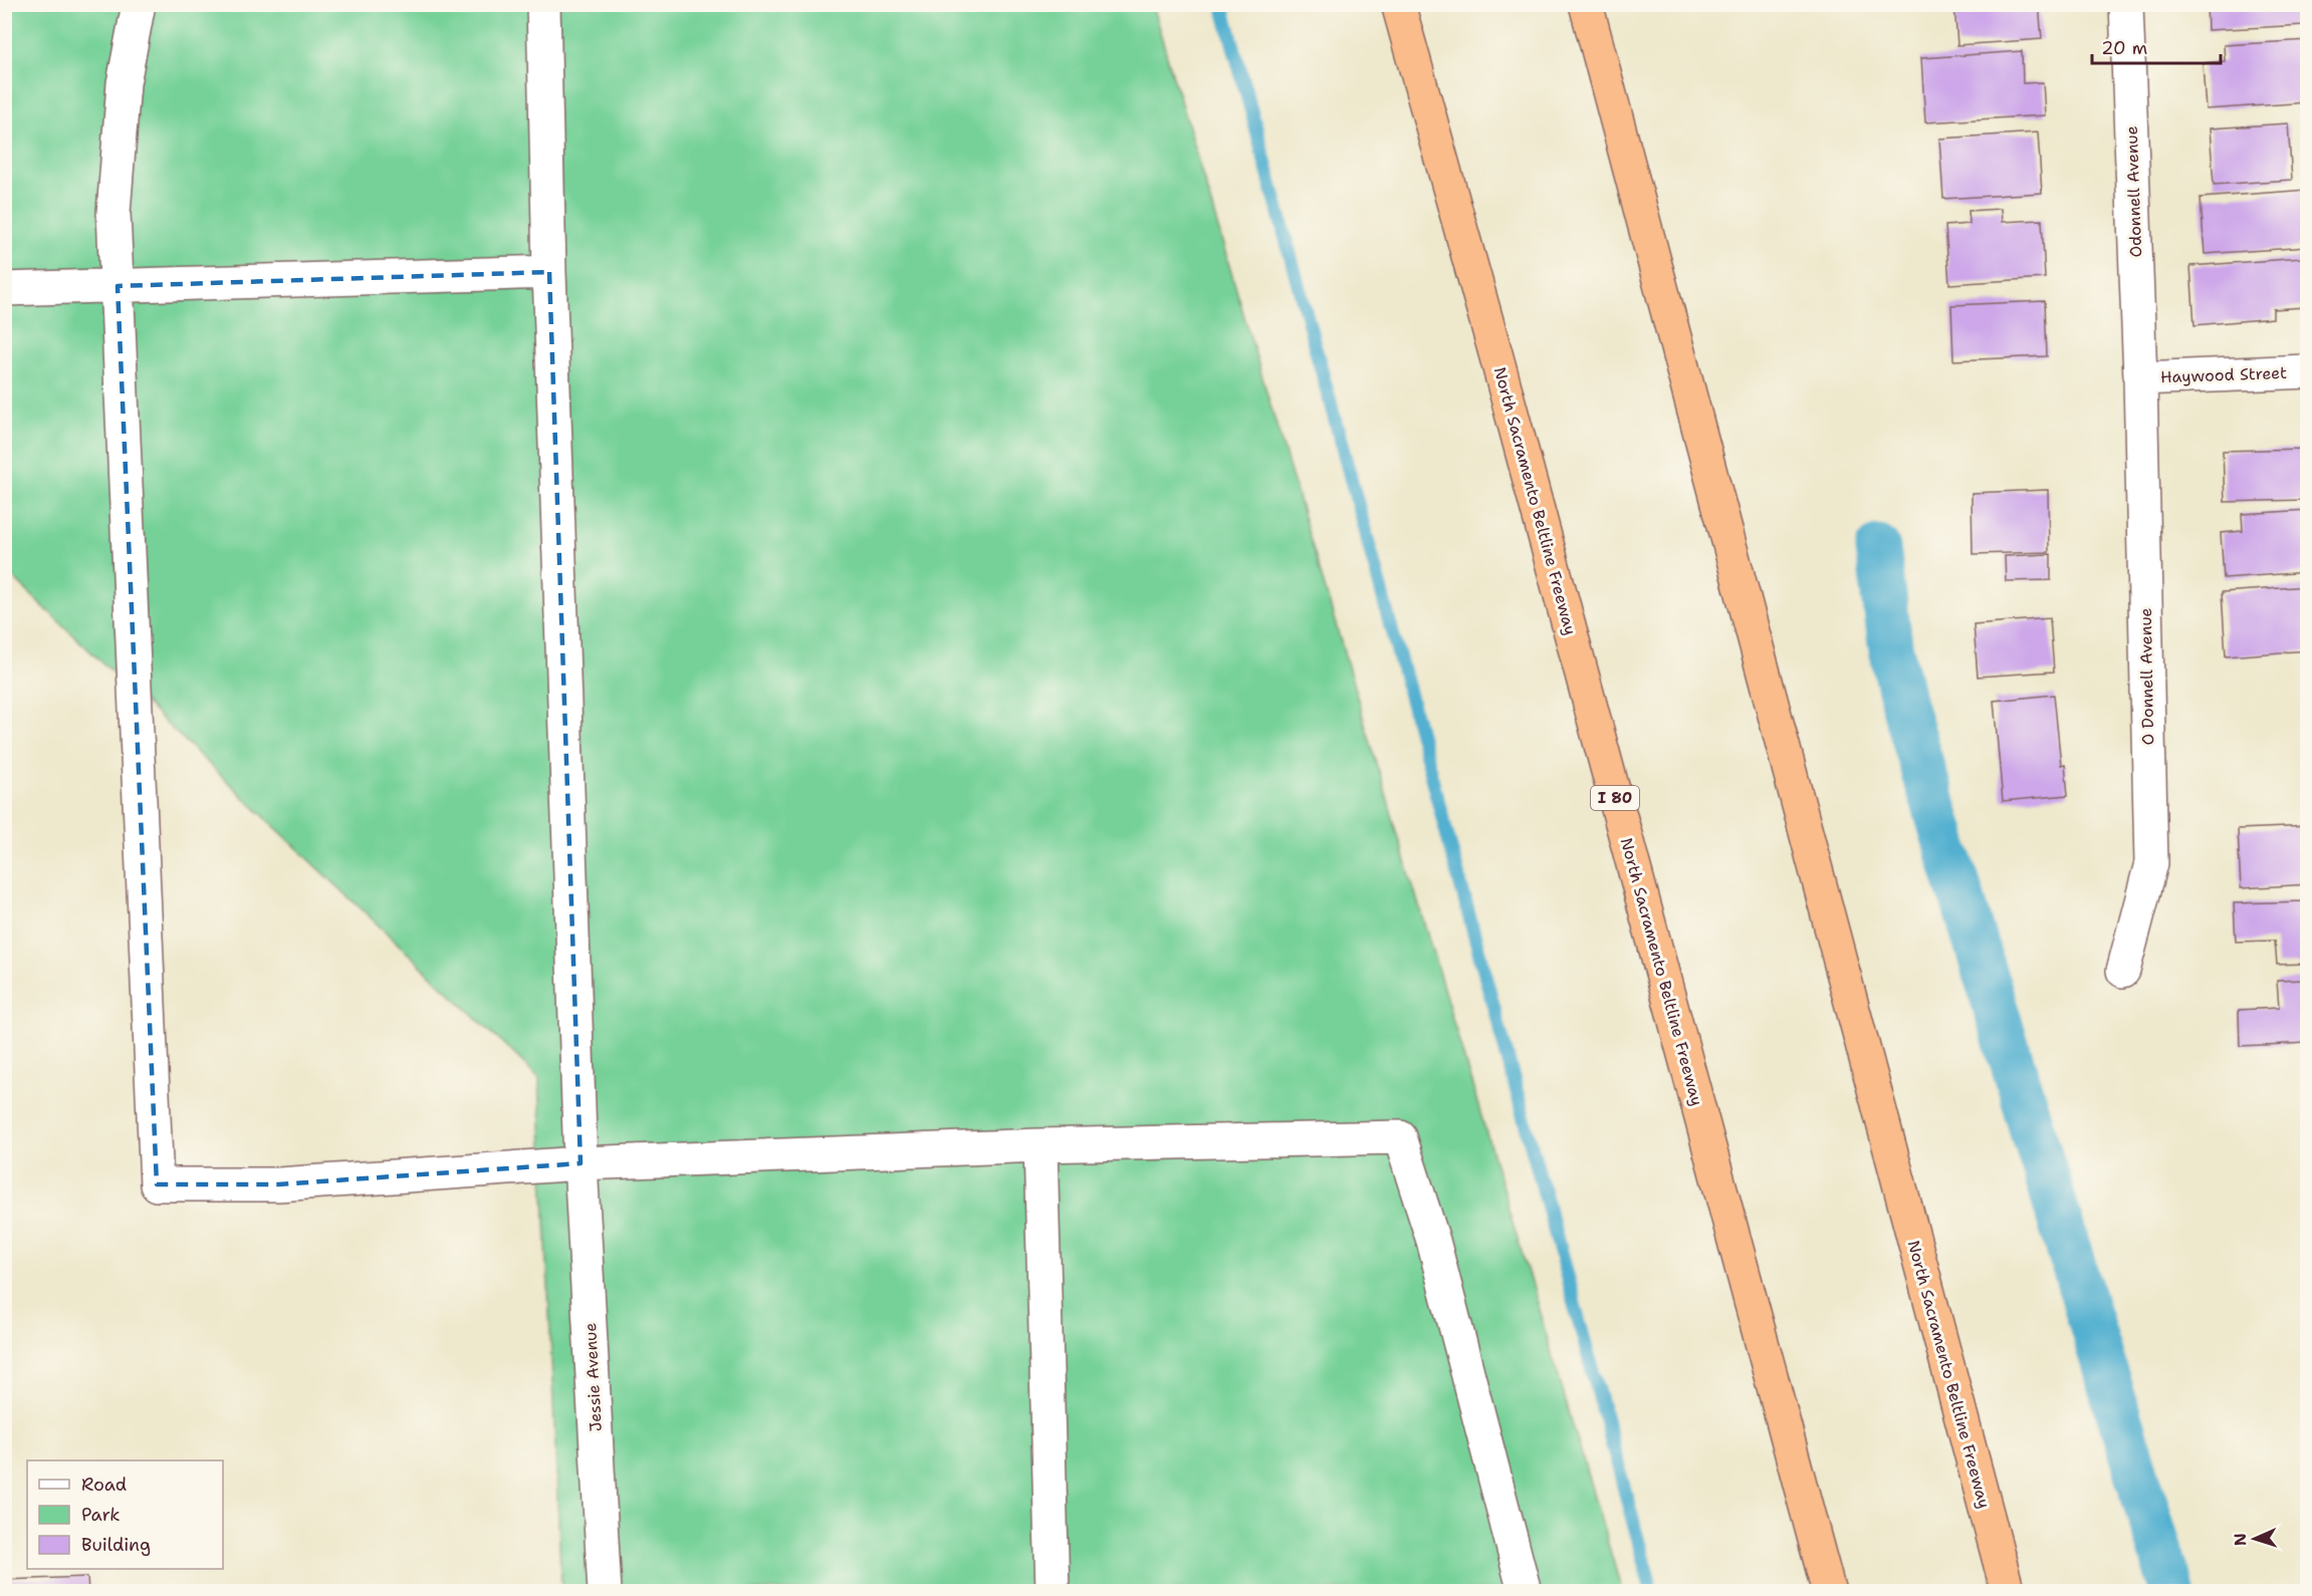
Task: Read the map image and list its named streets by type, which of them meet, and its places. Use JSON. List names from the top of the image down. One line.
{"streets":{"highway":["North Sacramento Beltline Freeway","I 80"],"street":["Odonnell Avenue","Haywood Street","O Donnell Avenue","Jessie Avenue"]},"crossings":[["Odonnell Avenue","Haywood Street"],["Odonnell Avenue","O Donnell Avenue"],["Haywood Street","O Donnell Avenue"]],"legend":["Road","Park","Building"],"scale_bar":"20 m","north":"left"}
